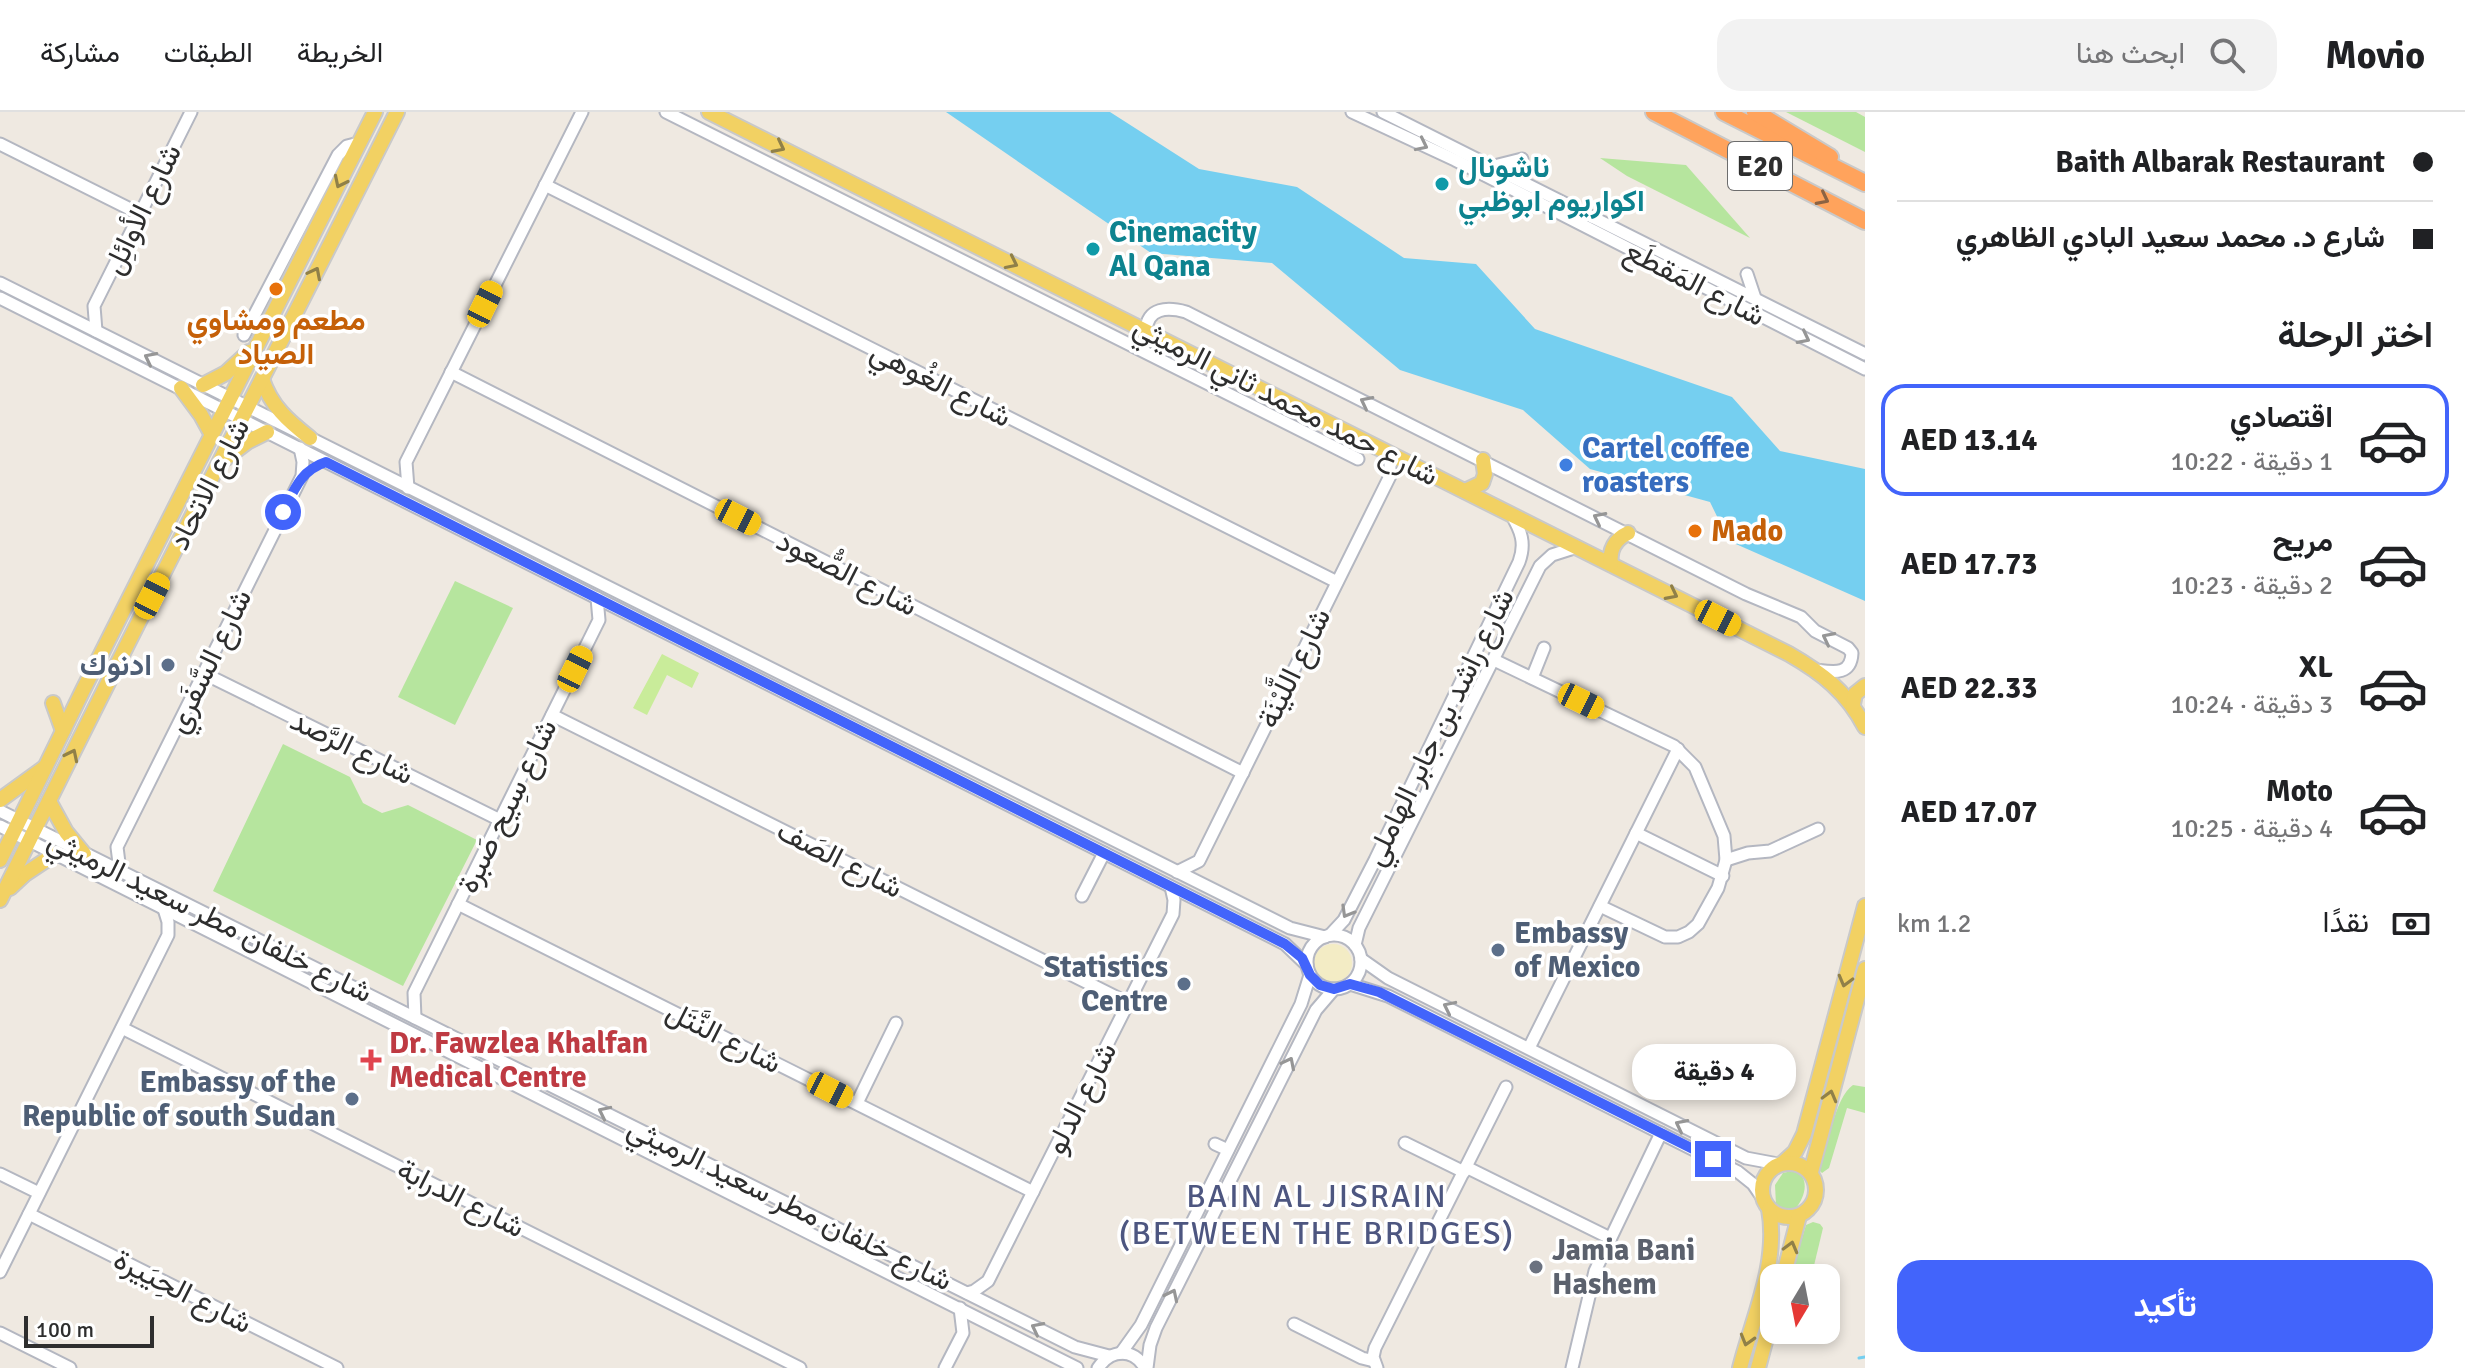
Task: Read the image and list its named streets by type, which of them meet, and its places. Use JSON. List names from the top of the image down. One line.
{"streets":{"highway":["E20"],"main road":["شارع حمد محمد ثاني الرميثي","شارع الاتحاد"],"street":["شارع الأوائِل","شارع المَقطَع","شارع الغُوهي","شارع الصُّعود","شارع السَّفَري","شارع اللَّيْنَة","شارع راشد بن جابر الهاملي","شارع الرَّصد","شارع سِيح صَبرة","شارع الصَف","شارع خلفان مطر سعيد الرميثي","شارع النَّتَل","شارع الدلو","شارع الدرابة","شارع الحِيَيرة"]},"crossings":[["شارع الغُوهي","شارع اللَّيْنَة"],["شارع حمد محمد ثاني الرميثي","شارع اللَّيْنَة"],["شارع حمد محمد ثاني الرميثي","شارع راشد بن جابر الهاملي"],["شارع الاتحاد","شارع خلفان مطر سعيد الرميثي"],["شارع الصُّعود","شارع اللَّيْنَة"],["شارع السَّفَري","شارع الرَّصد"],["شارع الرَّصد","شارع سِيح صَبرة"],["شارع سِيح صَبرة","شارع الصَف"],["شارع سِيح صَبرة","شارع خلفان مطر سعيد الرميثي"],["شارع سِيح صَبرة","شارع النَّتَل"],["شارع الصَف","شارع الدلو"],["شارع النَّتَل","شارع الدلو"]],"one_way":["شارع حمد محمد ثاني الرميثي"],"districts":["BAIN AL JISRAIN (BETWEEN THE BRIDGES)"],"places":{"other":["ناشونال اكواريوم ابوظبي","Cinemacity Al Qana","مطعم ومشاوي الصياد","Cartel coffee roasters","Mado","ادنوك","Embassy of Mexico","Statistics Centre","Embassy of the Republic of south Sudan","Jamia Bani Hashem"],"health":["Dr. Fawzlea Khalfan Medical Centre"]},"scale_bar":"100 m","north":"bottom","page":{"header":"Movio","search":"ابحث هنا","nav":["الخريطة","الطبقات","مشاركة"],"banner":["Baith Albarak Restaurant","شارع د. محمد سعيد البادي الظاهري"],"heading":"اختر الرحلة","list":[{"name":"اقتصادي","note":"1 دقيقة · 10:22","value":"AED 13.14"},{"name":"مريح","note":"2 دقيقة · 10:23","value":"AED 17.73"},{"name":"XL","note":"3 دقيقة · 10:24","value":"AED 22.33"},{"name":"Moto","note":"4 دقيقة · 10:25","value":"AED 17.07"}],"pay":["نقدًا","1.2 km"],"bubble":"4 دقيقة","buttons":"تأكيد","scale":"100 m"}}
